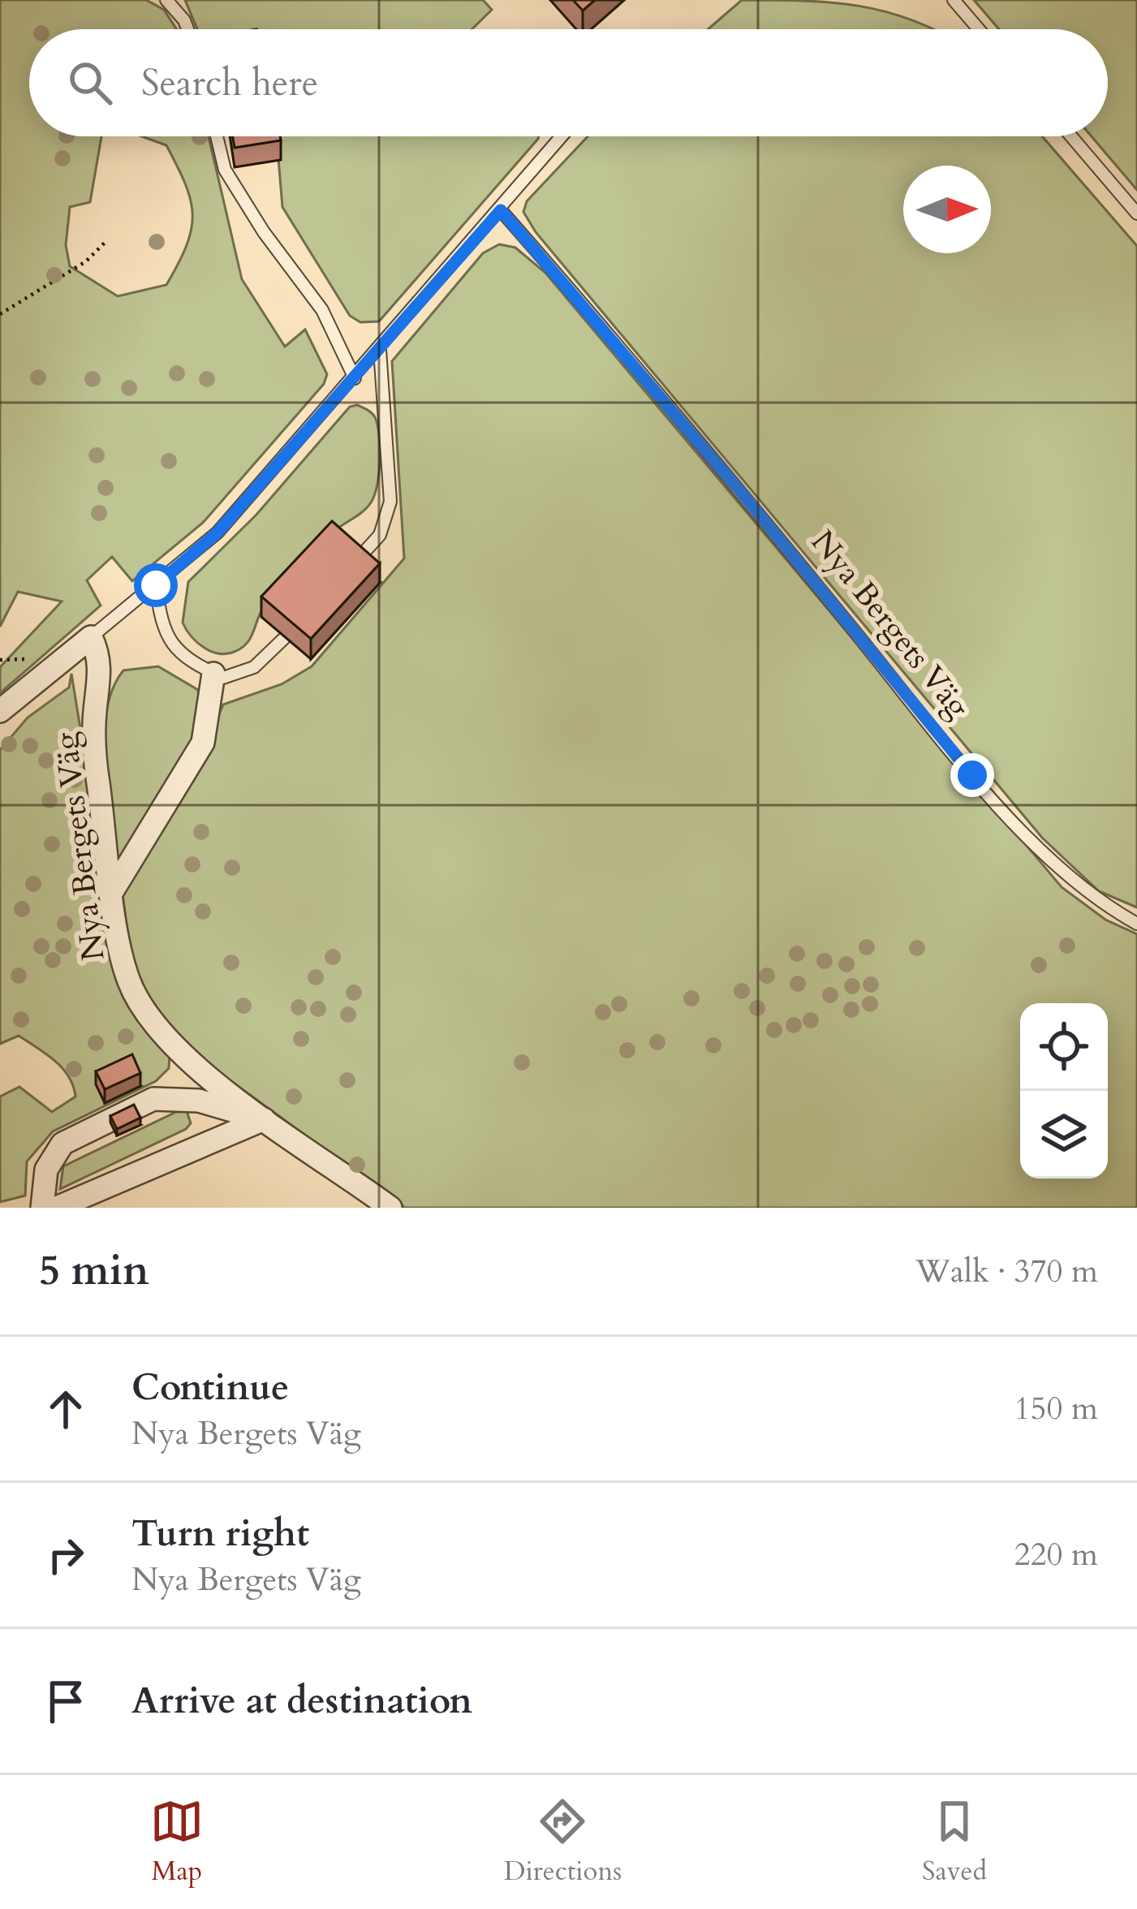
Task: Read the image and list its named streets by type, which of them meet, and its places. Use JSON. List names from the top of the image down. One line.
{"streets":{"street":["Nya Bergets Väg"]},"north":"right","page":{"search":"Search here","heading":["5 min","Walk · 370 m"],"list":[["Continue","Nya Bergets Väg","150 m"],["Turn right","Nya Bergets Väg","220 m"],"Arrive at destination"],"nav":["Map","Directions","Saved"]}}
